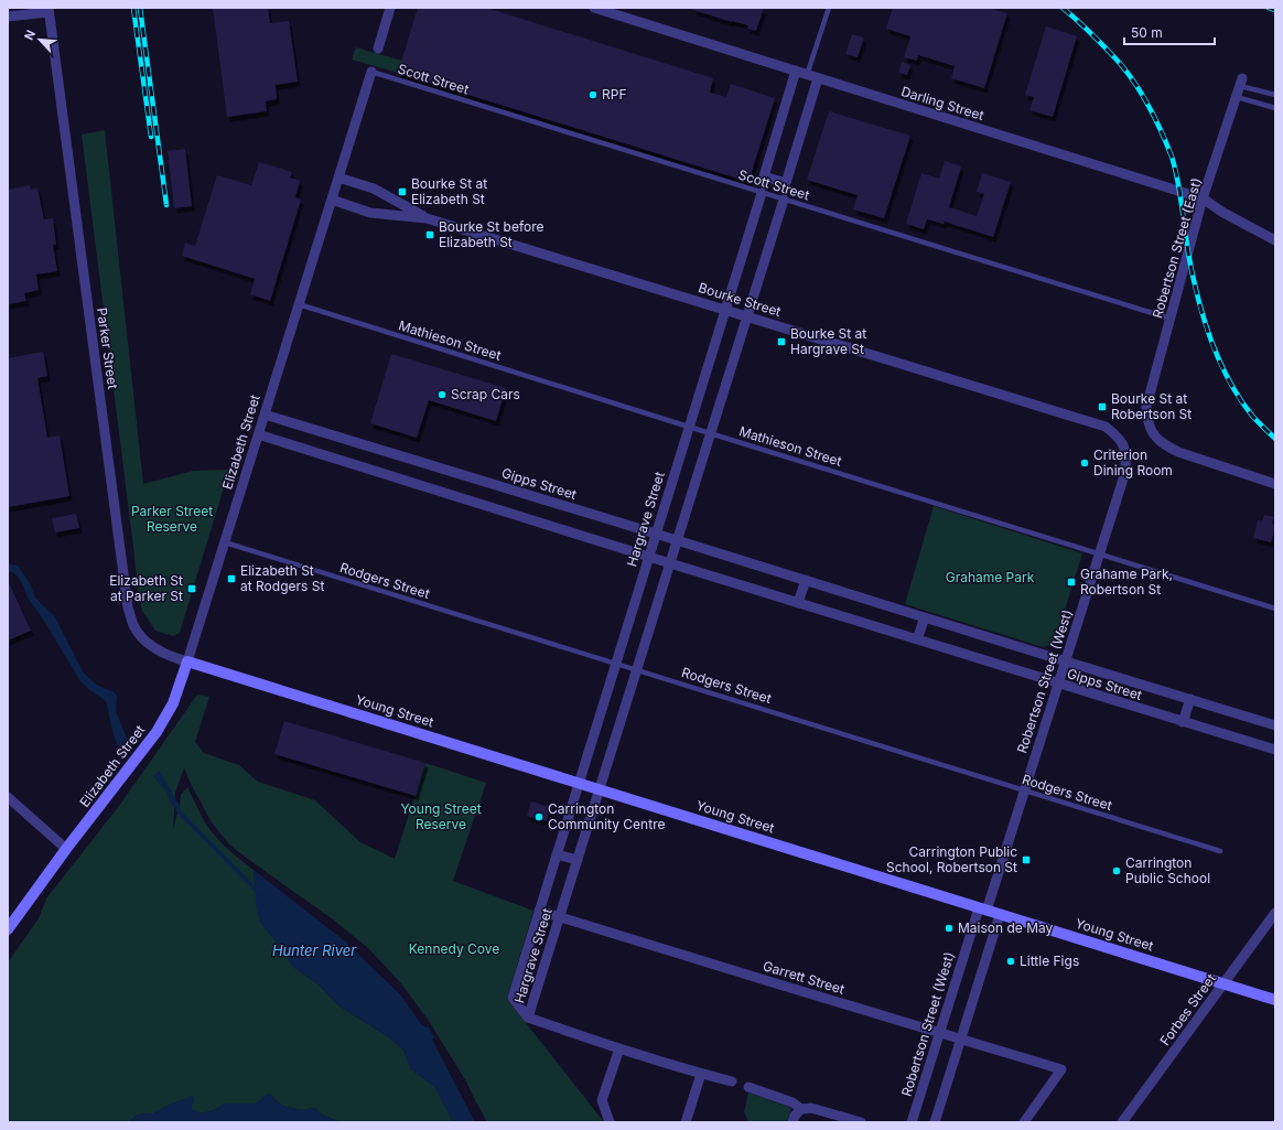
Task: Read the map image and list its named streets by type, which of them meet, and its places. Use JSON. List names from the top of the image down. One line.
{"streets":{"main road":["Elizabeth Street","Young Street"],"street":["Darling Street","Robertson Street (East)","Bourke Street","Parker Street","Gipps Street","Hargrave Street","Robertson Street (West)","Garrett Street","Forbes Street"],"lane":["Scott Street","Mathieson Street","Rodgers Street"]},"crossings":[["Scott Street","Robertson Street (East)"],["Scott Street","Elizabeth Street"],["Scott Street","Hargrave Street"],["Darling Street","Robertson Street (East)"],["Bourke Street","Elizabeth Street"],["Bourke Street","Hargrave Street"],["Bourke Street","Robertson Street (West)"],["Mathieson Street","Elizabeth Street"],["Mathieson Street","Hargrave Street"],["Mathieson Street","Robertson Street (West)"],["Parker Street","Elizabeth Street"],["Parker Street","Young Street"],["Elizabeth Street","Gipps Street"],["Elizabeth Street","Rodgers Street"],["Elizabeth Street","Young Street"],["Gipps Street","Hargrave Street"],["Gipps Street","Robertson Street (West)"],["Hargrave Street","Rodgers Street"],["Hargrave Street","Young Street"],["Hargrave Street","Garrett Street"],["Rodgers Street","Robertson Street (West)"],["Robertson Street (West)","Young Street"],["Robertson Street (West)","Garrett Street"],["Young Street","Forbes Street"]],"water":["Hunter River"],"parks":["Parker Street Reserve","Grahame Park","Young Street Reserve","Kennedy Cove"],"places":{"other":["RPF","Scrap Cars","Criterion Dining Room","Carrington Community Centre","Carrington Public School","Maison de May","Little Figs"],"transit":["Bourke St at Elizabeth St","Bourke St before Elizabeth St","Bourke St at Hargrave St","Bourke St at Robertson St","Elizabeth St at Rodgers St","Grahame Park, Robertson St","Elizabeth St at Parker St","Carrington Public School, Robertson St"]},"scale_bar":"50 m","north":"top left"}
